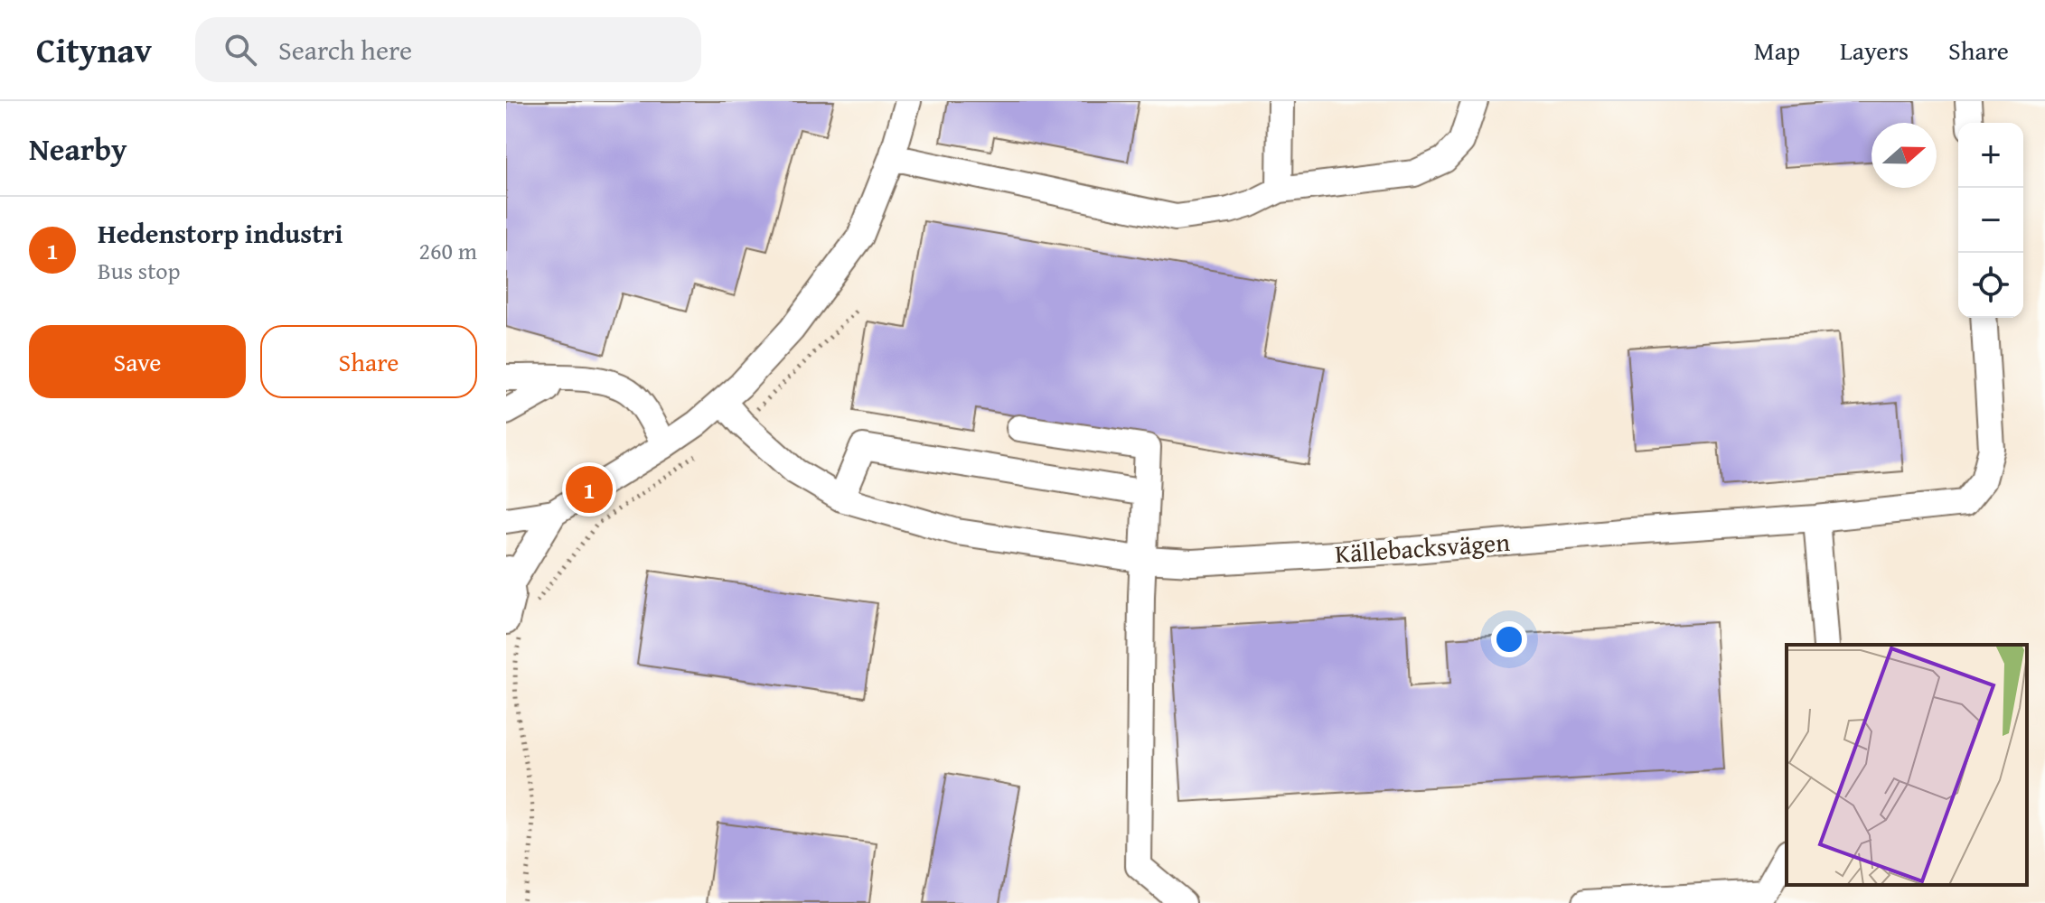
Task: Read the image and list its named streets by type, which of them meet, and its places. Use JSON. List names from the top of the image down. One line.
{"streets":{"street":["Källebacksvägen"]},"north":"right","page":{"header":"Citynav","search":"Search here","nav":["Map","Layers","Share"],"heading":"Nearby","map_buttons":["+","−"],"list":[{"mark":"1","name":"Hedenstorp industri","note":"Bus stop","value":"260 m"}],"buttons":["Save","Share"],"pins":"1"}}
